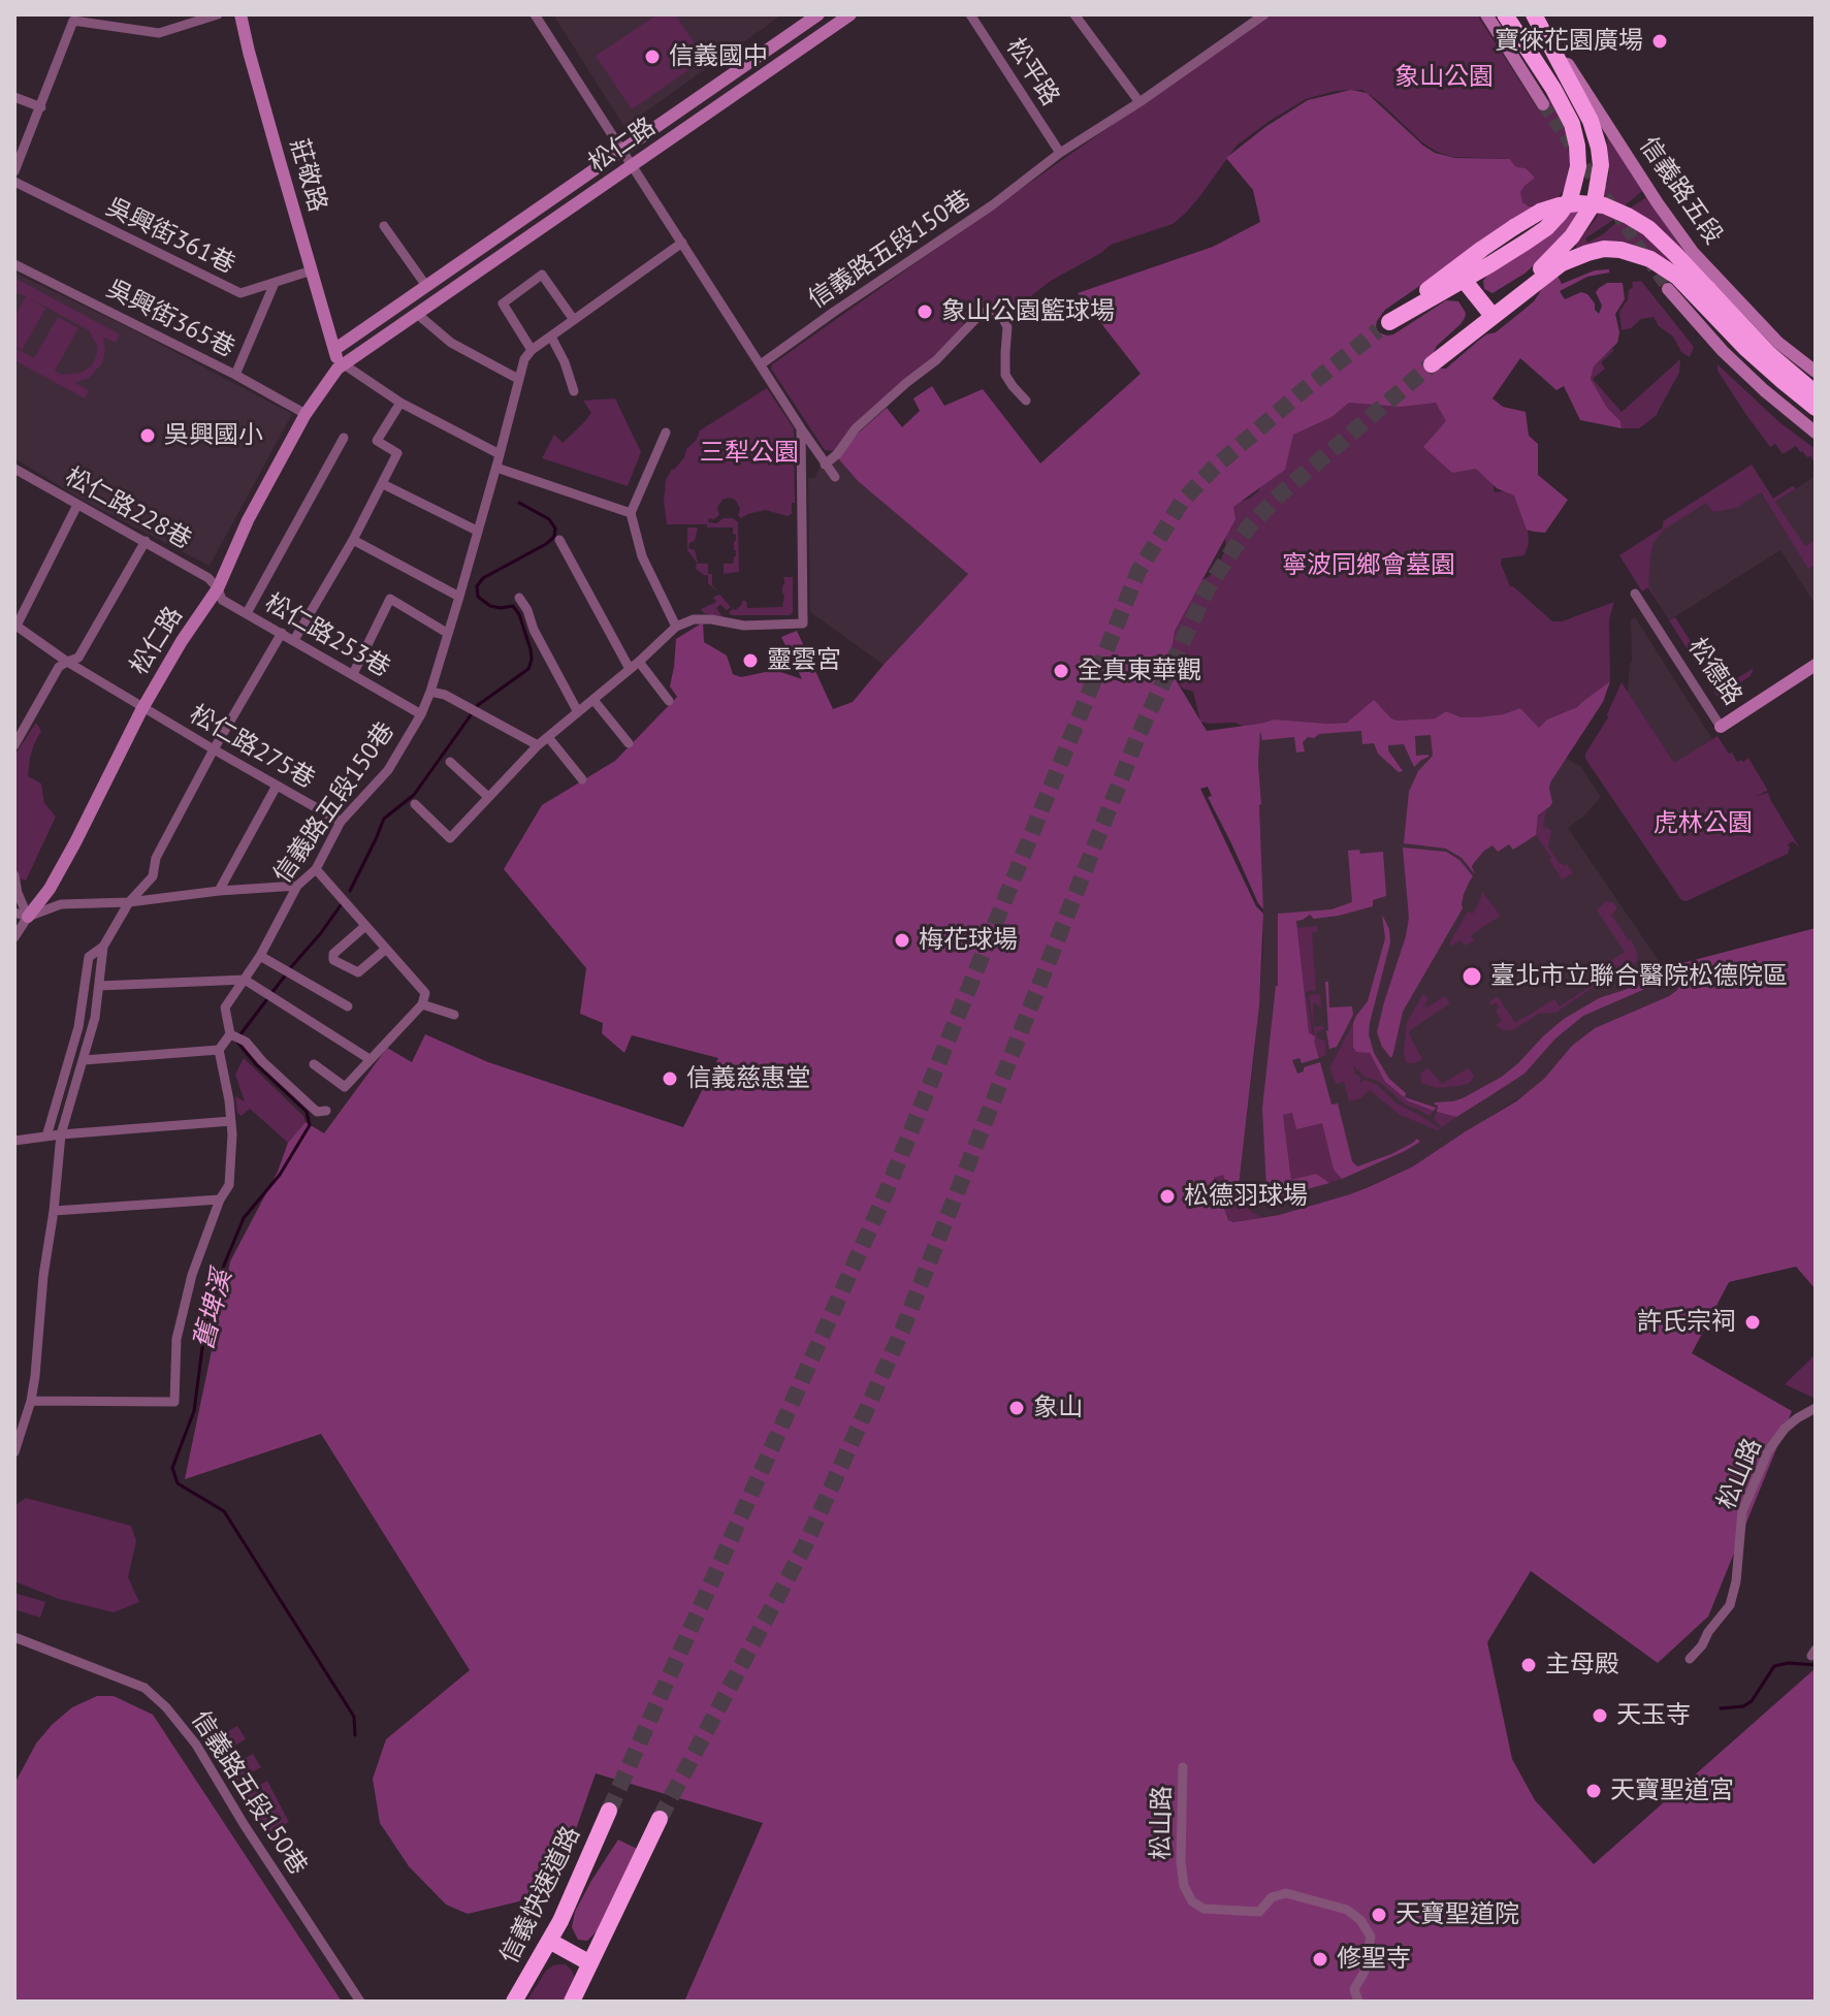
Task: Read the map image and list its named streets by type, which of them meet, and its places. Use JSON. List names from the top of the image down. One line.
{"streets":{"highway":["信義快速道路"],"street":["松平路","松仁路","莊敬路","信義路五段","吳興街361巷","信義路五段150巷","吳興街365巷","松仁路228巷","松仁路253巷","松德路","松仁路275巷","松山路"]},"crossings":[["松平路","信義路五段150巷"],["松仁路","莊敬路"],["松仁路","吳興街365巷"],["松仁路","松仁路228巷"],["松仁路","松仁路253巷"],["松仁路","松仁路275巷"],["莊敬路","吳興街361巷"],["信義路五段150巷","松仁路253巷"],["信義路五段150巷","松仁路275巷"],["松仁路228巷","松仁路253巷"]],"water":["舊埤溪"],"parks":["象山公園","三犁公園","寧波同鄉會墓園","虎林公園"],"places":["寶徠花園廣場","信義國中","象山公園籃球場","吳興國小","靈雲宮","全真東華觀","梅花球場","臺北市立聯合醫院松德院區","信義慈惠堂","松德羽球場","許氏宗祠","象山","主母殿","天玉寺","天寶聖道宮","天寶聖道院","修聖寺"]}
